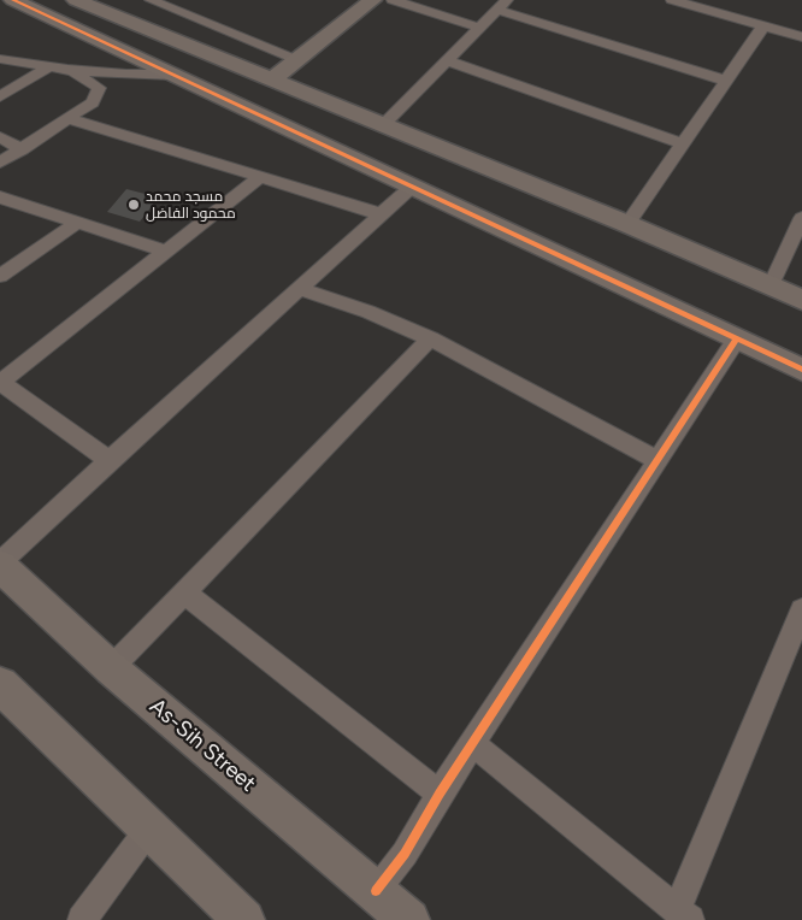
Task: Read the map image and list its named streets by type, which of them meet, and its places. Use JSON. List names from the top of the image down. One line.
{"streets":{"street":["As-Sih Street"]},"places":["مسجد محمد محمود الفاضل"]}
